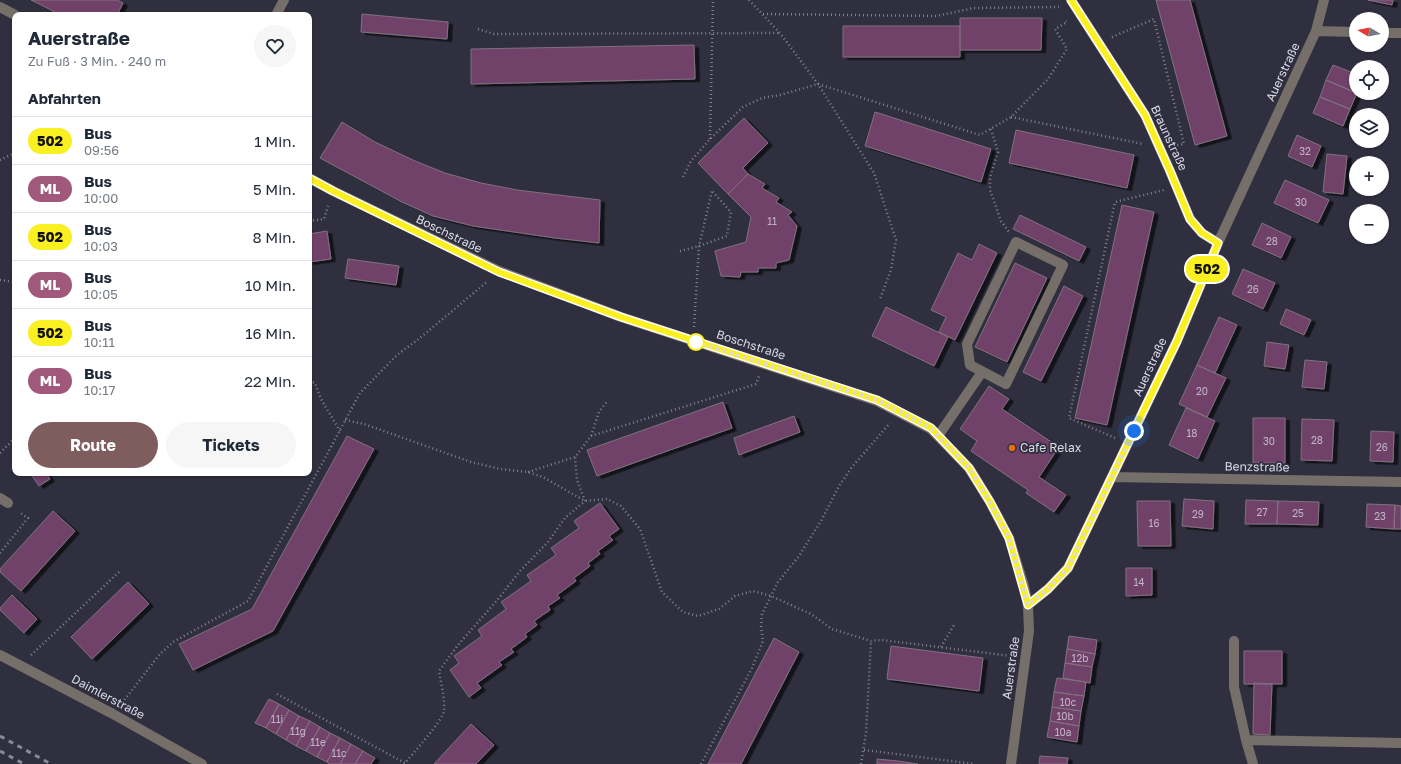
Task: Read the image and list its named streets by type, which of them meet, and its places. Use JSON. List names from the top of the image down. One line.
{"streets":{"street":["Auerstraße","Braunstraße","Boschstraße","Benzstraße","Daimlerstraße"]},"crossings":[["Auerstraße","Braunstraße"],["Auerstraße","Boschstraße"],["Auerstraße","Benzstraße"]],"places":["Cafe Relax"],"lines":["bus line 502"],"house_numbers":["32","30","11","28","26","20","18","28","30","26","27","25","29","23","16","14","12b","10c","10b","11i","11g","10a","11e","11c"],"north":"left","page":{"on_map":"502","map_buttons":["+","−"],"heading":[["Auerstraße","Zu Fuß · 3 Min. · 240 m"],"Abfahrten"],"list":[{"mark":"502","name":"Bus","note":"09:56","value":"1 Min."},{"mark":"ML","name":"Bus","note":"10:00","value":"5 Min."},{"mark":"502","name":"Bus","note":"10:03","value":"8 Min."},{"mark":"ML","name":"Bus","note":"10:05","value":"10 Min."},{"mark":"502","name":"Bus","note":"10:11","value":"16 Min."},{"mark":"ML","name":"Bus","note":"10:17","value":"22 Min."}],"buttons":["Route","Tickets"]}}
